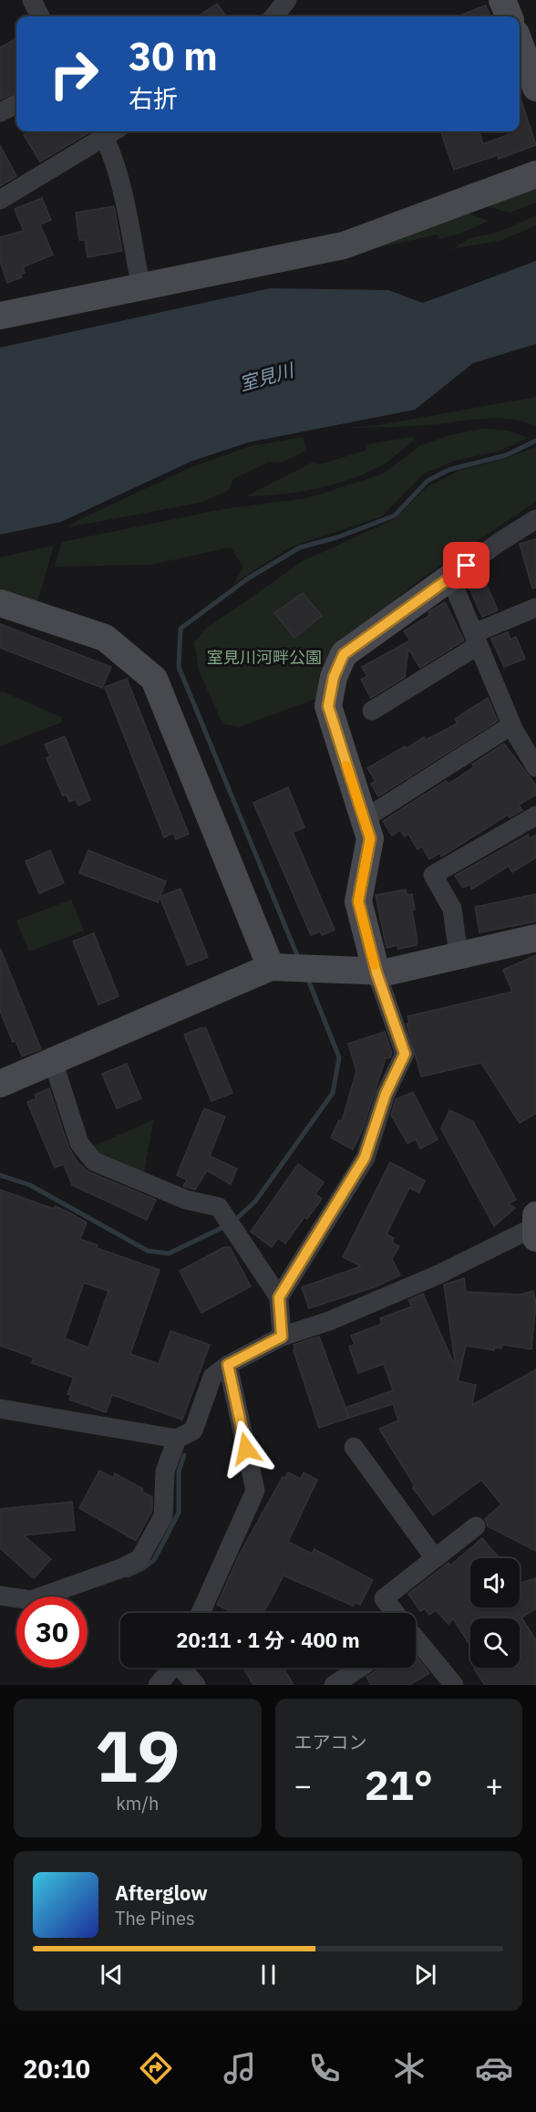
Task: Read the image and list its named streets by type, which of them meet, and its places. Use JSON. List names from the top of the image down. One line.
{"water":["室見川"],"parks":["室見川河畔公園"],"page":{"turn":["30 m","右折"],"limit":"30","trip":"20:11 · 1 分 · 400 m","tile":[["19","km/h"],"エアコン"],"heat":["−","21°","+"],"song":["Afterglow","The Pines"],"tabs":"20:10"}}
